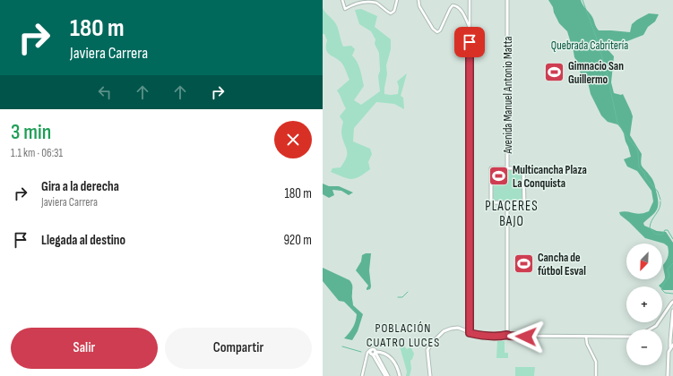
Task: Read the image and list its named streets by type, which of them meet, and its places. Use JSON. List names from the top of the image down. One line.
{"streets":{"main road":["Avenida Manuel Antonio Matta"]},"districts":["PLACERES BAJO","POBLACIÓN CUATRO LUCES"],"parks":["Quebrada Cabritería"],"places":{"sports":["Gimnacio San Guillermo","Multicancha Plaza La Conquista","Cancha de fútbol Esval"]},"north":"bottom left","page":{"turn":["180 m","Javiera Carrera"],"heading":["3 min","1.1 km · 06:31"],"list":[{"name":"Gira a la derecha","note":"Javiera Carrera","value":"180 m"},{"name":"Llegada al destino","value":"920 m"}],"map_buttons":["+","−"],"buttons":["Salir","Compartir"]}}
